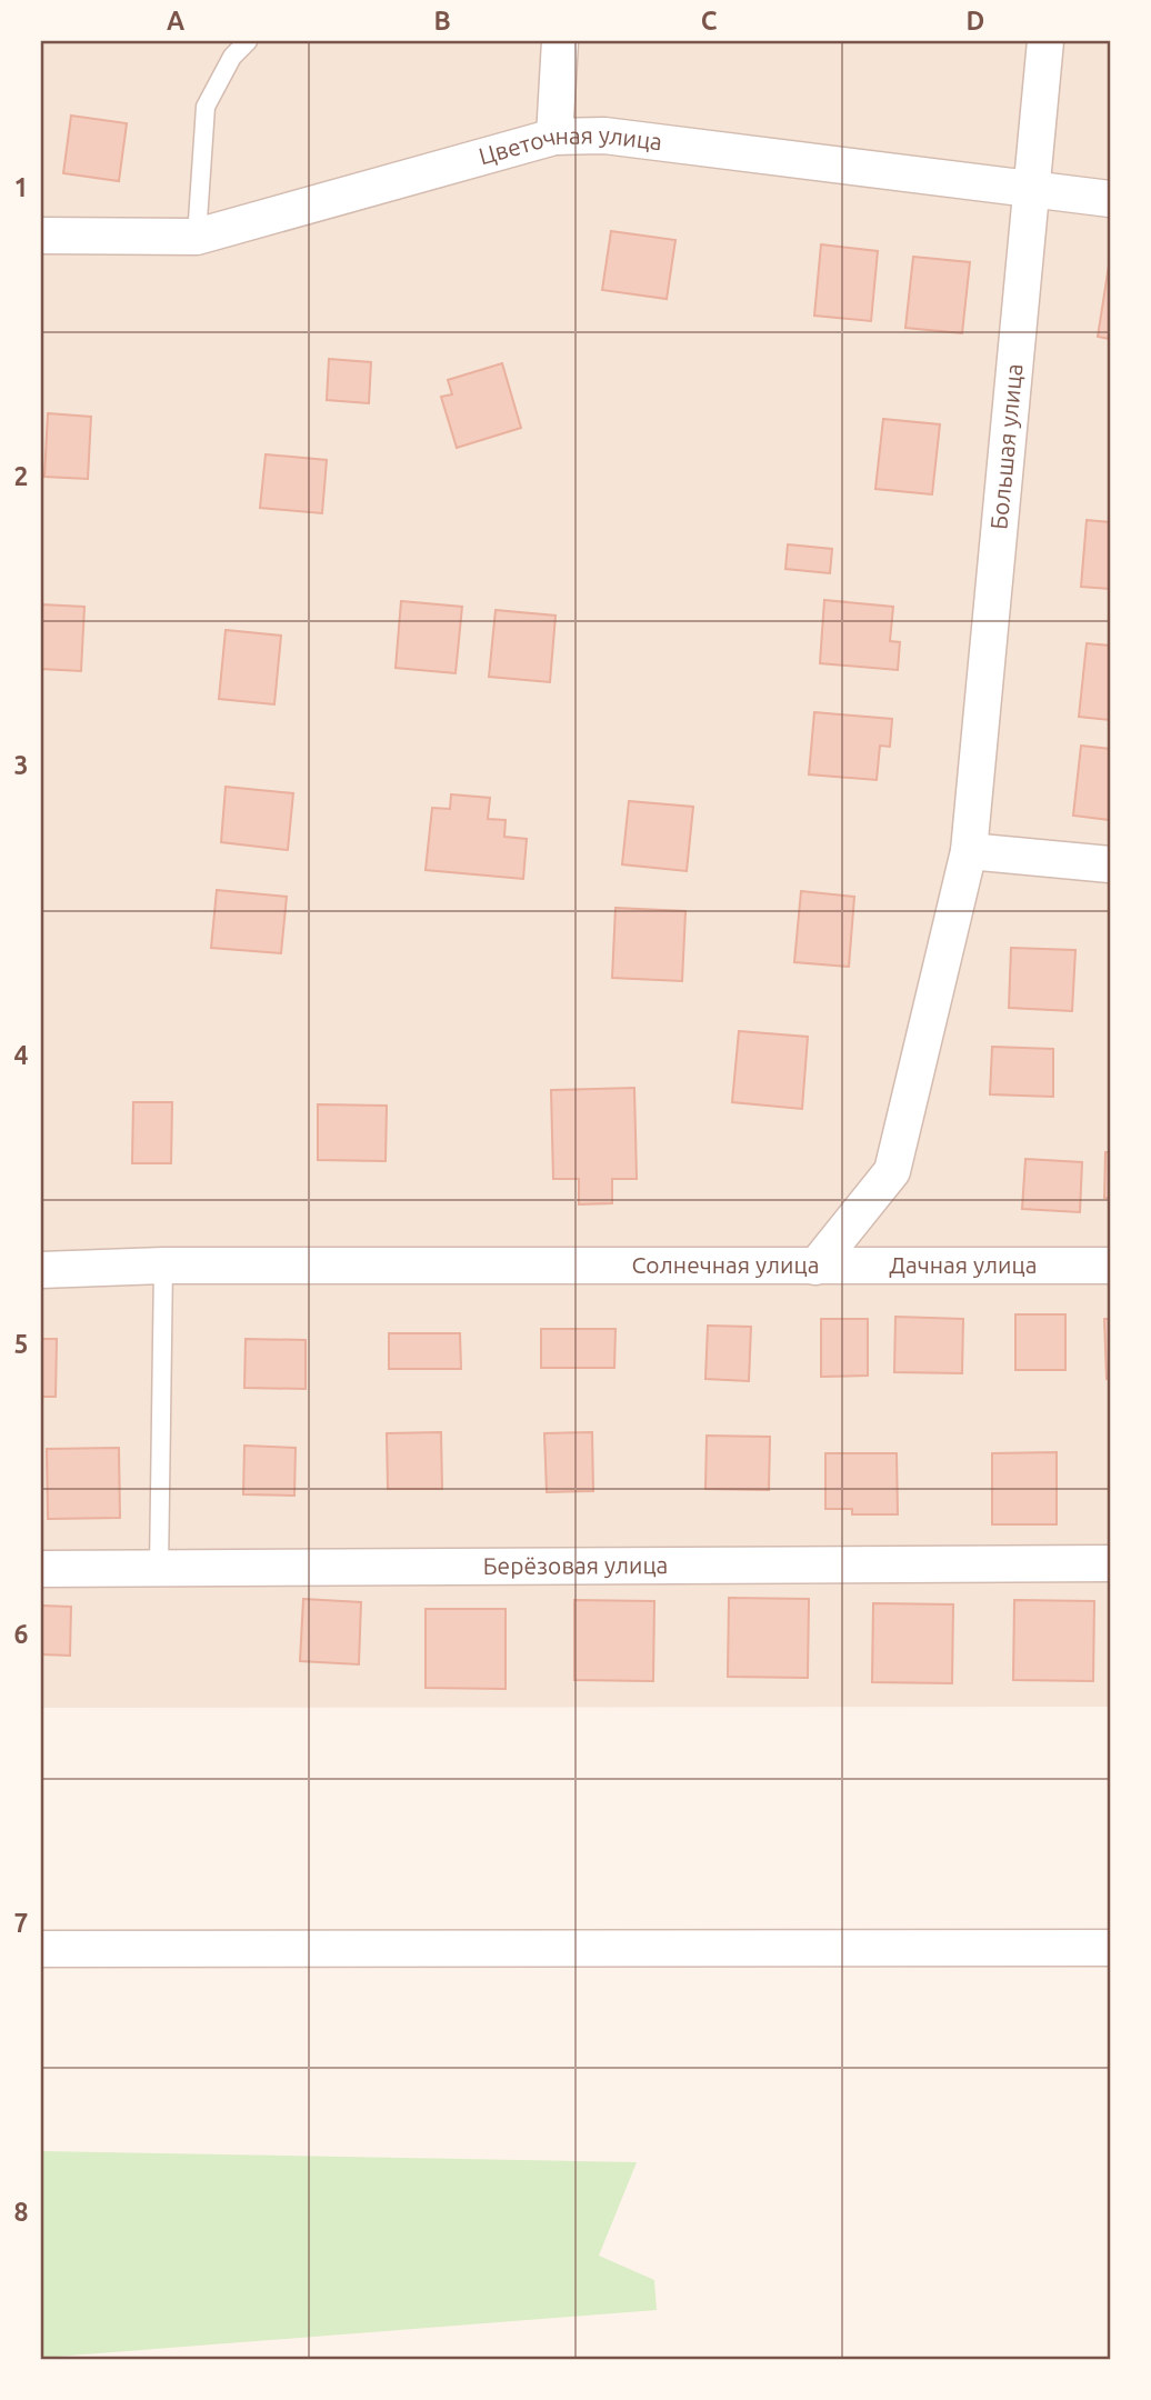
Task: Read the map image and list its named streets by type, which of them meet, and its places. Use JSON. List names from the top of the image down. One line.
{"streets":{"street":["Цветочная улица","Большая улица","Солнечная улица","Дачная улица","Берёзовая улица"]},"crossings":[["Цветочная улица","Большая улица"],["Большая улица","Солнечная улица"],["Солнечная улица","Дачная улица"]],"grid":{"columns":["A","B","C","D"],"rows":["1","2","3","4","5","6","7","8"]}}
